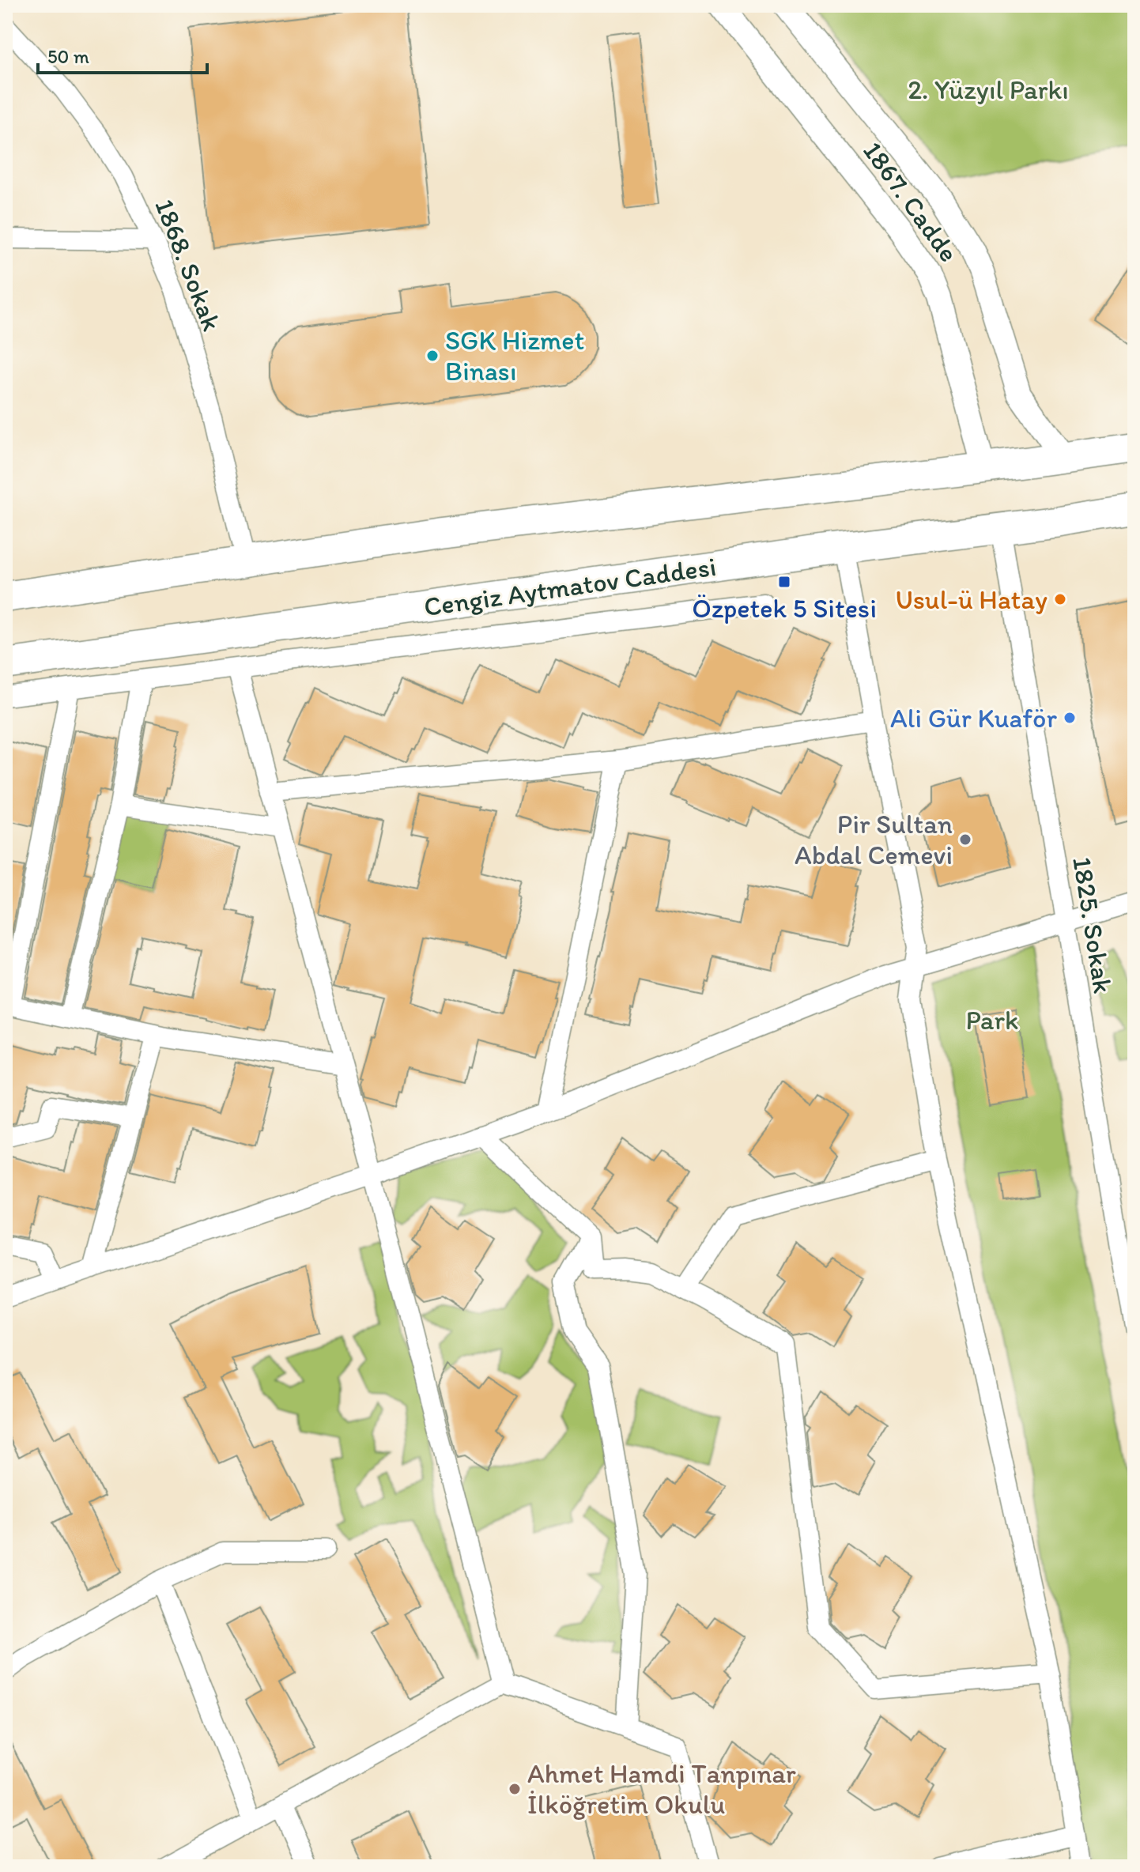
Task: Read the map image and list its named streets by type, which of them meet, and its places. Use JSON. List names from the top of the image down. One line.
{"streets":{"main road":["Cengiz Aytmatov Caddesi"],"street":["1867. Cadde","1868. Sokak","1825. Sokak"]},"crossings":[["Cengiz Aytmatov Caddesi","1825. Sokak"]],"parks":["2. Yüzyıl Parkı","Park"],"places":{"other":["SGK Hizmet Binası","Usul-ü Hatay","Ali Gür Kuaför","Pir Sultan Abdal Cemevi","Ahmet Hamdi Tanpınar İlköğretim Okulu"],"transit":["Özpetek 5 Sitesi"]},"scale_bar":"50 m"}
